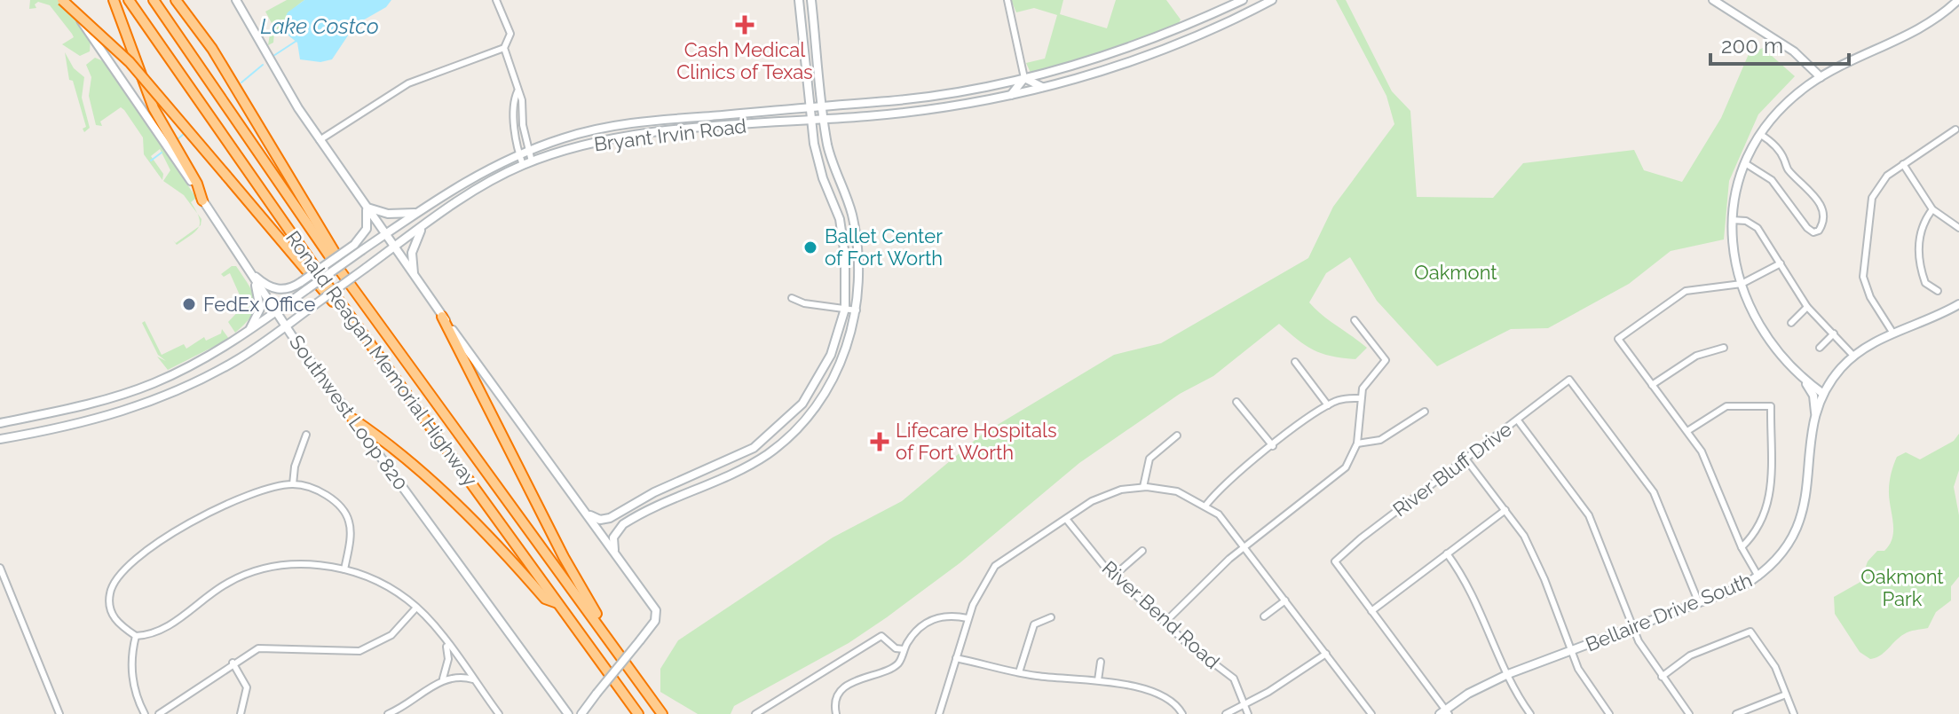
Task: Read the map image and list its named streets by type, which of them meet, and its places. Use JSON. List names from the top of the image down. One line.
{"streets":{"highway":["Ronald Reagan Memorial Highway"],"main road":["Bryant Irvin Road","Southwest Loop 820","Bellaire Drive South"],"street":["River Bluff Drive","River Bend Road"]},"crossings":[["Bryant Irvin Road","Southwest Loop 820"],["River Bluff Drive","Bellaire Drive South"]],"water":["Lake Costco"],"parks":["Oakmont","Oakmont Park"],"places":{"health":["Cash Medical Clinics of Texas","Lifecare Hospitals of Fort Worth"],"other":["Ballet Center of Fort Worth","FedEx Office"]},"scale_bar":"200 m"}
